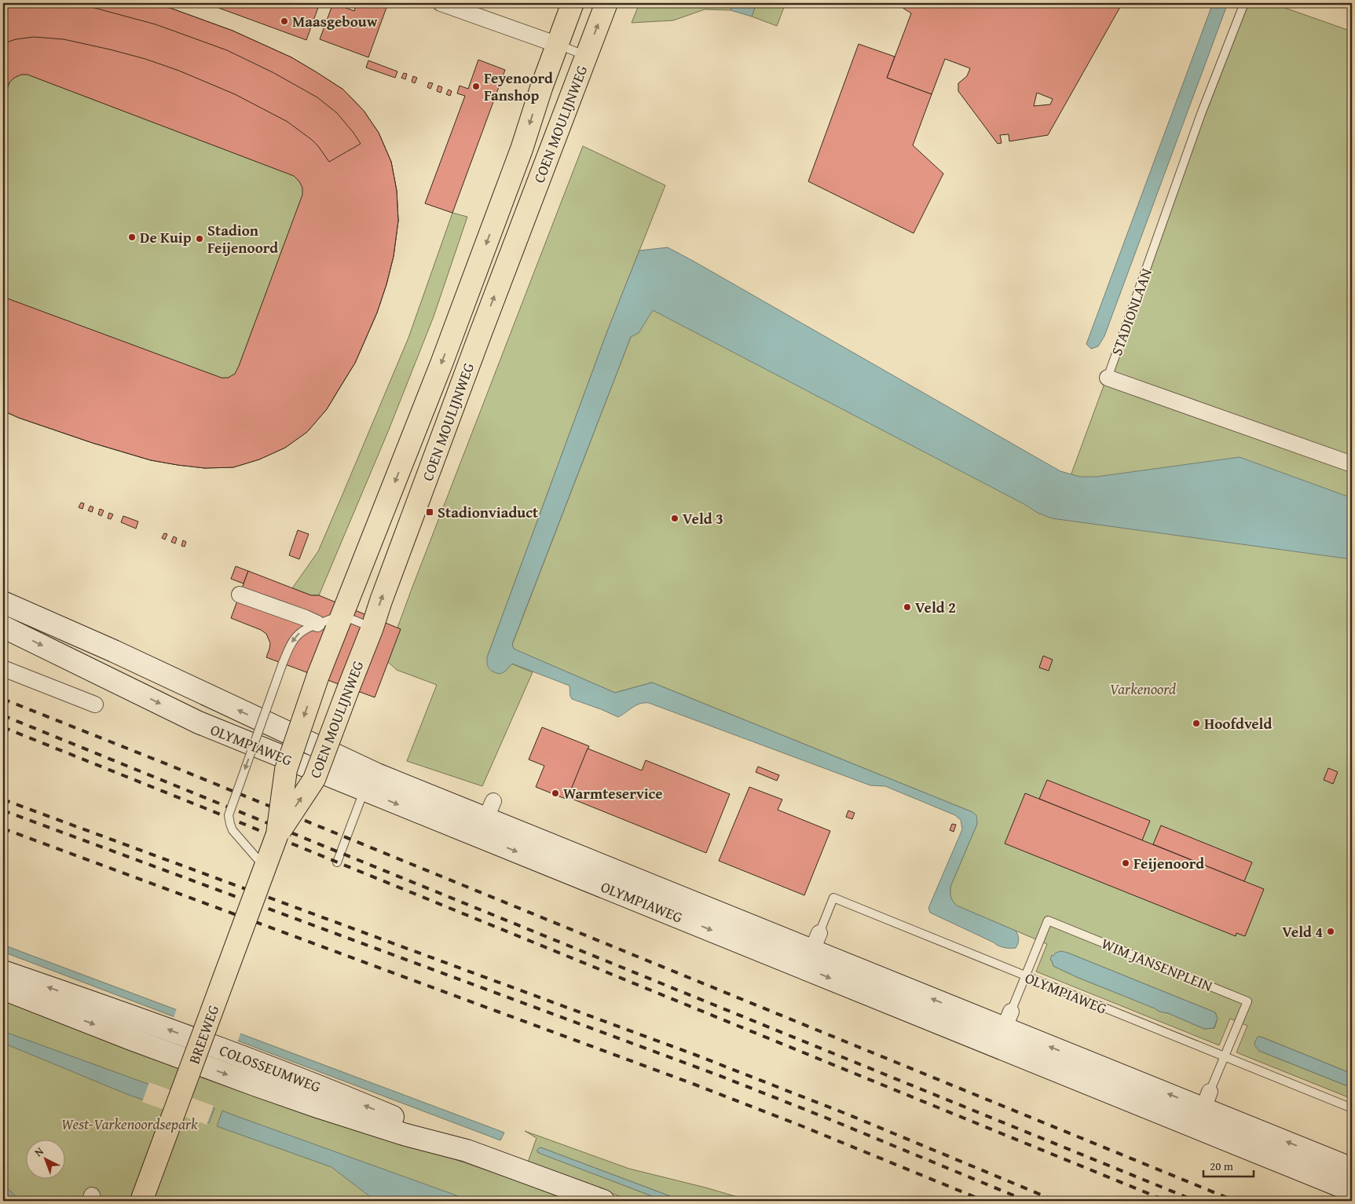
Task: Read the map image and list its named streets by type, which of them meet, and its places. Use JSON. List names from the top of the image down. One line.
{"streets":{"main road":["COEN MOULIJNWEG","OLYMPIAWEG","BREEWEG","COLOSSEUMWEG"],"street":["STADIONLAAN"],"lane":["WIM JANSENPLEIN"]},"crossings":[["COEN MOULIJNWEG","BREEWEG"],["OLYMPIAWEG","WIM JANSENPLEIN"]],"parks":["Varkenoord","West-Varkenoordsepark"],"places":{"other":["Maasgebouw","Feyenoord Fanshop","De Kuip","Stadion Feijenoord","Veld 3","Veld 2","Hoofdveld","Warmteservice","Feijenoord","Veld 4"],"transit":["Stadionviaduct"]},"scale_bar":"20 m","north":"top left"}
